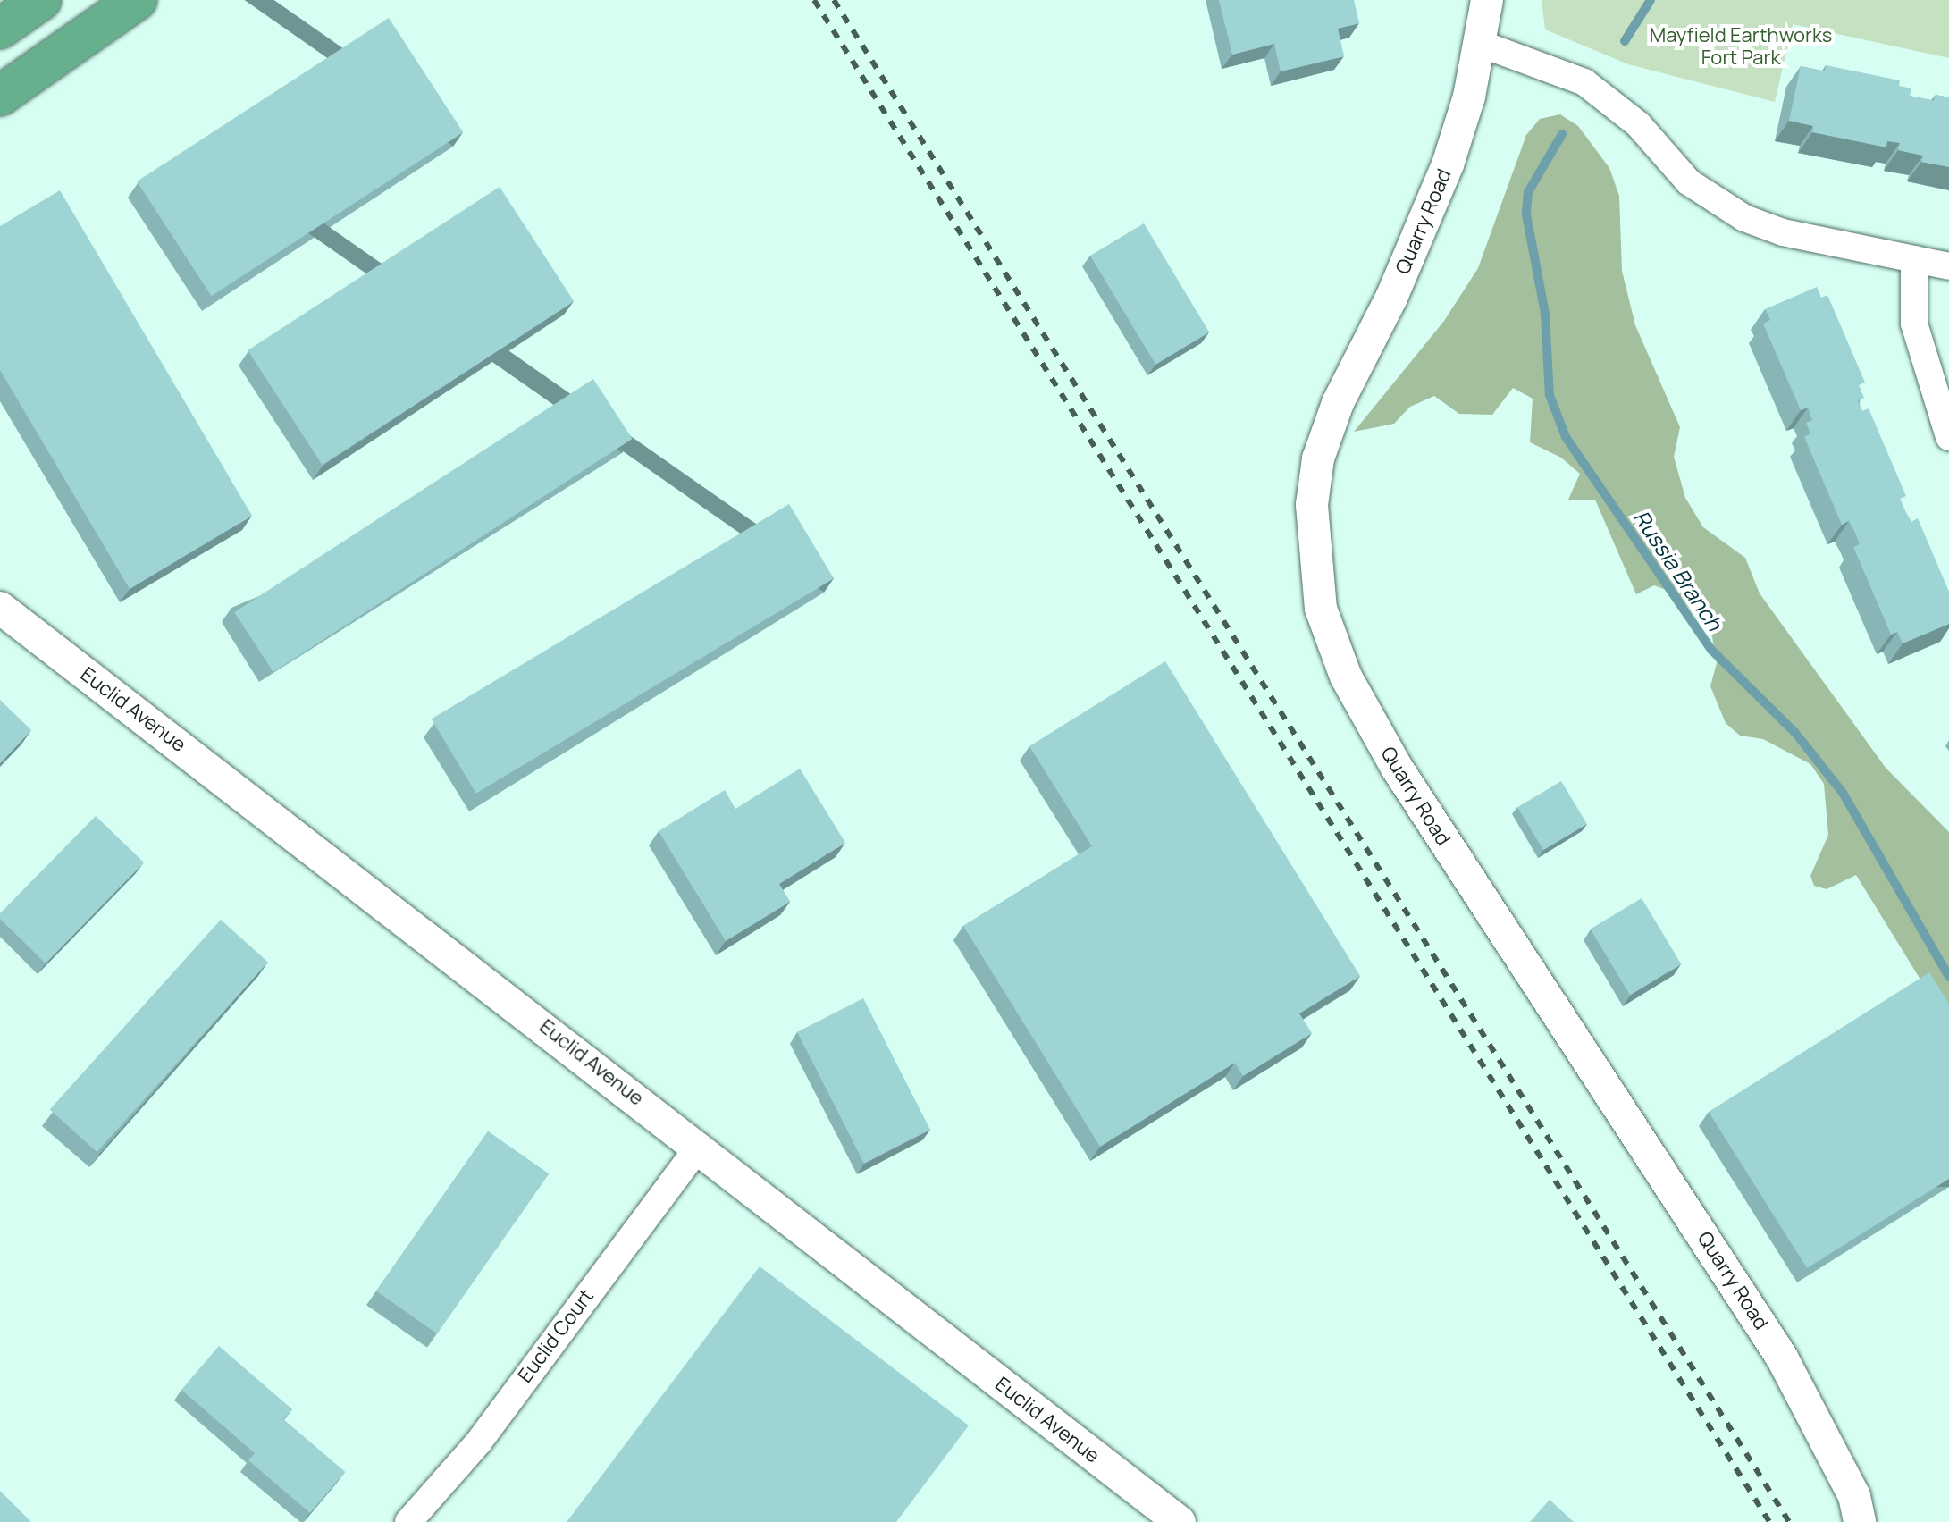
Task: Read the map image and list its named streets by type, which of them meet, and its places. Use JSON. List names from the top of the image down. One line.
{"streets":{"street":["Quarry Road","Euclid Avenue","Euclid Court"]},"crossings":[["Euclid Avenue","Euclid Court"]],"water":["Russia Branch"],"parks":["Mayfield Earthworks Fort Park"]}
